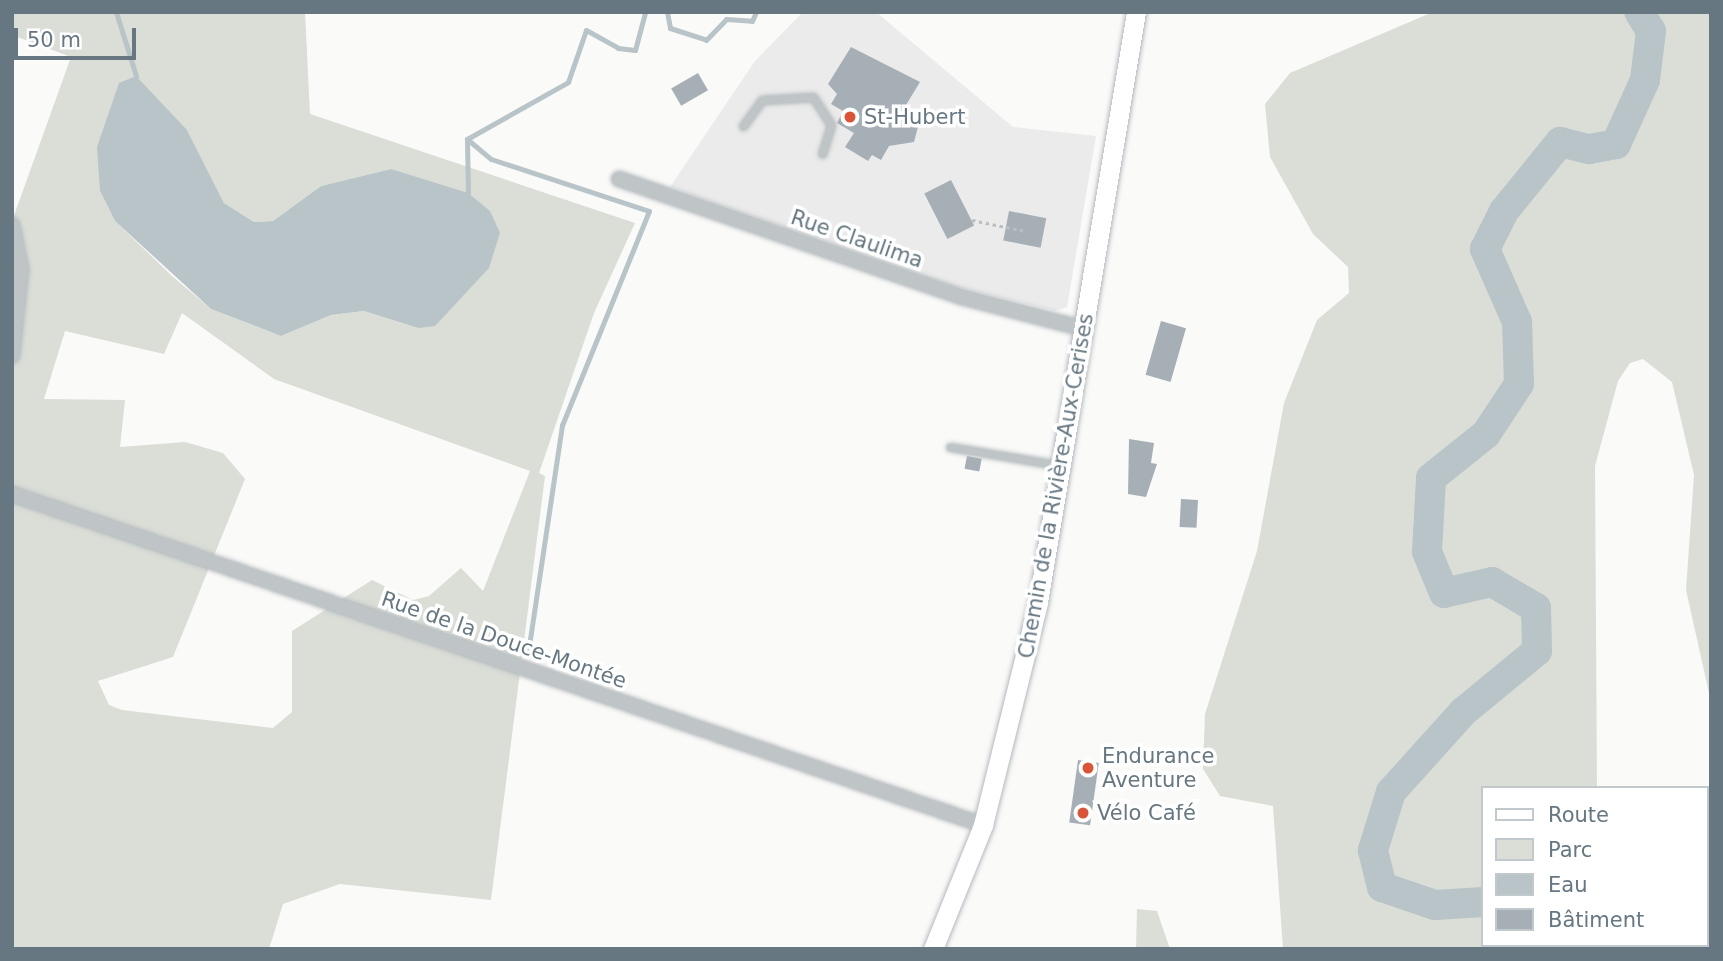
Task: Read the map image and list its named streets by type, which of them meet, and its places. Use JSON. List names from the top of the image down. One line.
{"streets":{"main road":["Chemin de la Rivière-Aux-Cerises"],"street":["Rue Claulima","Rue de la Douce-Montée"]},"crossings":[["Rue Claulima","Chemin de la Rivière-Aux-Cerises"],["Chemin de la Rivière-Aux-Cerises","Rue de la Douce-Montée"]],"places":["St-Hubert","Endurance Aventure","Vélo Café"],"legend":["Route","Parc","Eau","Bâtiment"],"scale_bar":"50 m"}
